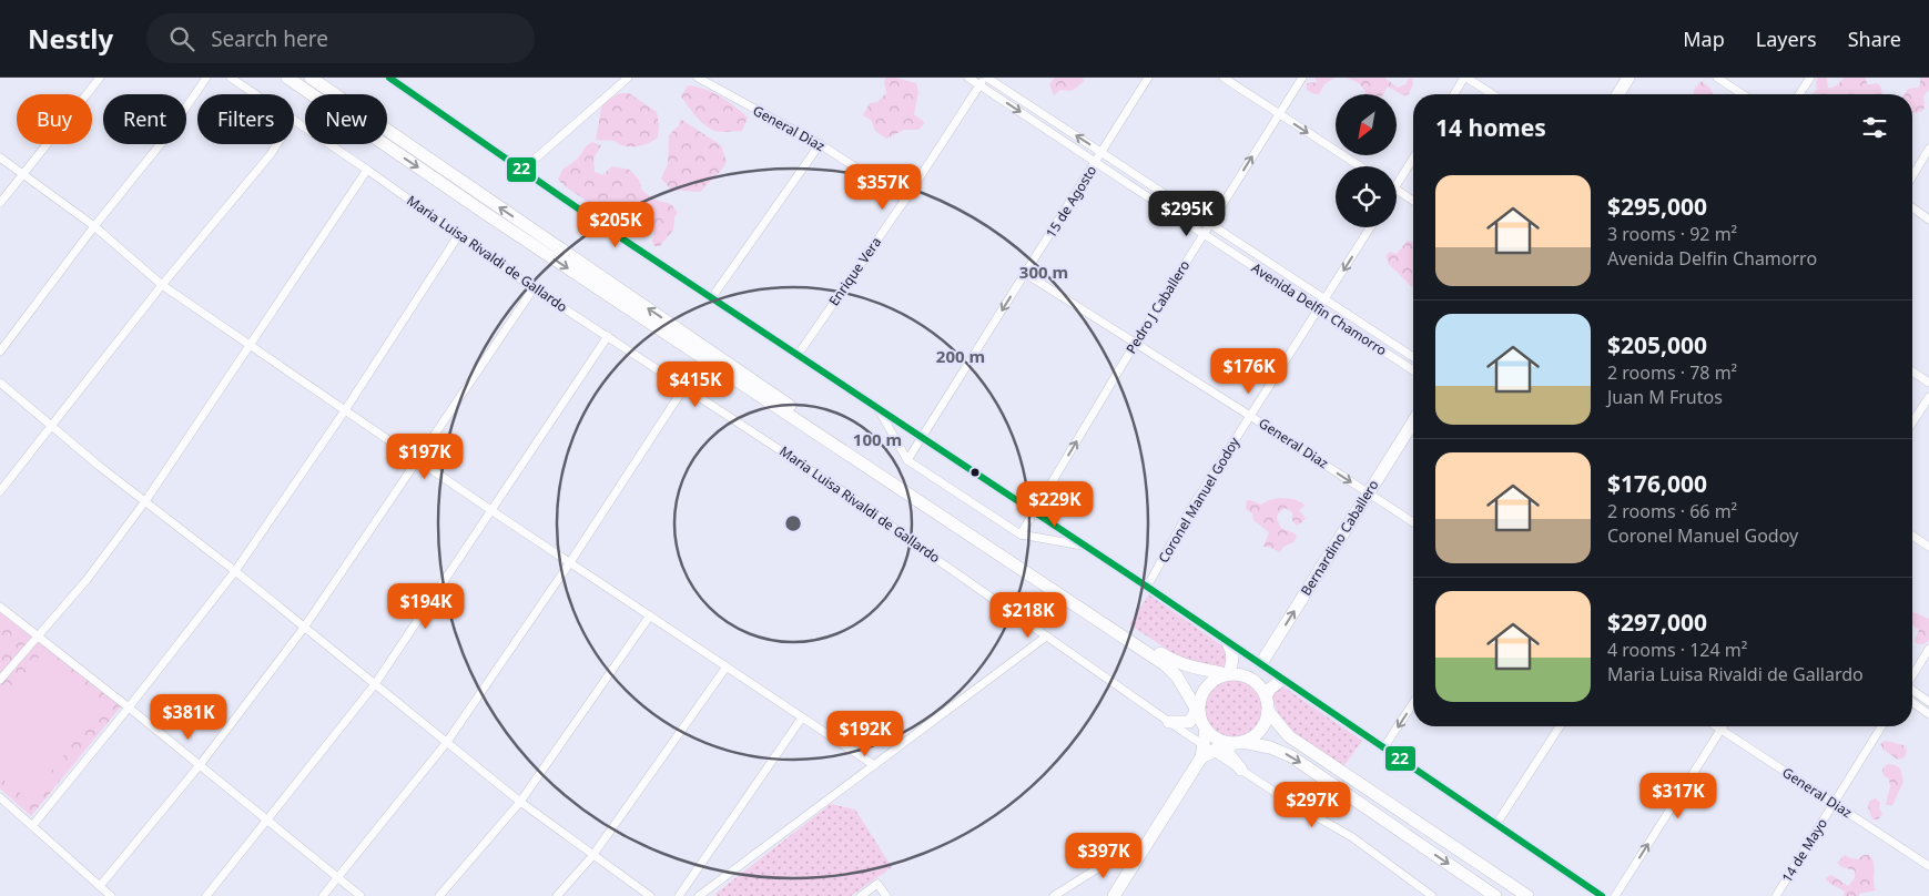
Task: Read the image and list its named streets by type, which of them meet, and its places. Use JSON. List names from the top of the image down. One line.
{"streets":{"main road":["Bernardino Caballero"],"street":["General Diaz","15 de Agosto","Maria Luisa Rivaldi de Gallardo","Enrique Vera","Pedro J Caballero","Avenida Delfin Chamorro","Coronel Manuel Godoy","14 de Mayo"]},"crossings":[["General Diaz","15 de Agosto"],["General Diaz","Enrique Vera"],["General Diaz","Pedro J Caballero"],["General Diaz","Coronel Manuel Godoy"],["General Diaz","Bernardino Caballero"],["General Diaz","14 de Mayo"],["15 de Agosto","Avenida Delfin Chamorro"],["Enrique Vera","Avenida Delfin Chamorro"],["Pedro J Caballero","Avenida Delfin Chamorro"],["Avenida Delfin Chamorro","Coronel Manuel Godoy"]],"one_way":["15 de Agosto","Pedro J Caballero","Bernardino Caballero"],"lines":["transit line 22"],"north":"bottom left","page":{"header":"Nestly","search":"Search here","nav":["Map","Layers","Share"],"chip":["Buy","Rent","Filters","New"],"heading":"14 homes","list":[{"name":"$295,000","note":"3 rooms · 92 m² · Avenida Delfin Chamorro"},{"name":"$205,000","note":"2 rooms · 78 m² · Juan M Frutos"},{"name":"$176,000","note":"2 rooms · 66 m² · Coronel Manuel Godoy"},{"name":"$297,000","note":"4 rooms · 124 m² · Maria Luisa Rivaldi de Gallardo"}],"price":["$357K","$295K","$205K","$176K","$415K","$197K","$229K","$194K","$218K","$381K","$192K","$317K","$297K","$397K"]},"rings":["300 m","200 m","100 m"]}
